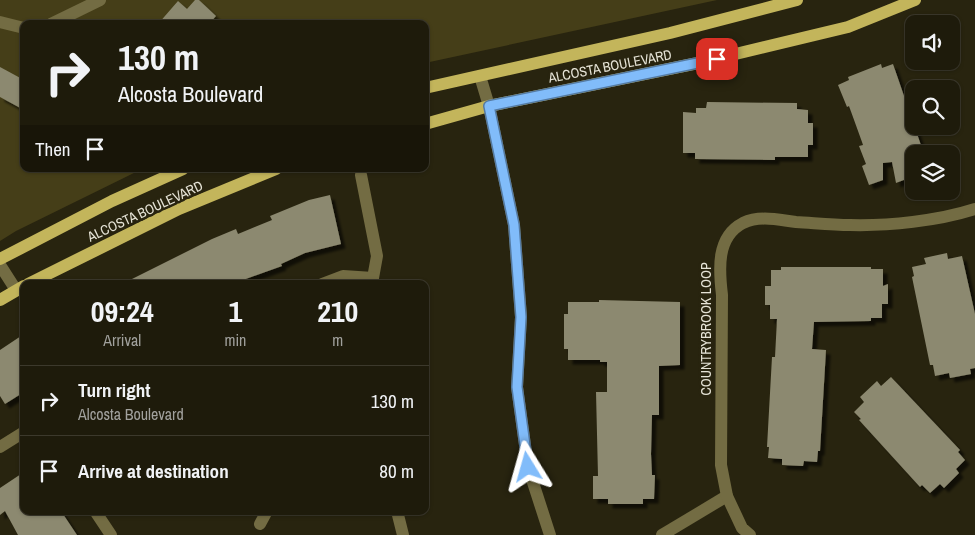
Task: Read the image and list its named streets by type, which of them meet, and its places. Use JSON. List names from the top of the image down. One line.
{"streets":{"main road":["ALCOSTA BOULEVARD"],"street":["COUNTRYBROOK LOOP"]},"page":{"turn":["130 m","Alcosta Boulevard"],"then":"Then","eta":["09:24","Arrival","1","min","210","m"],"list":[{"name":"Turn right","note":"Alcosta Boulevard","value":"130 m"},{"name":"Arrive at destination","value":"80 m"}]}}
